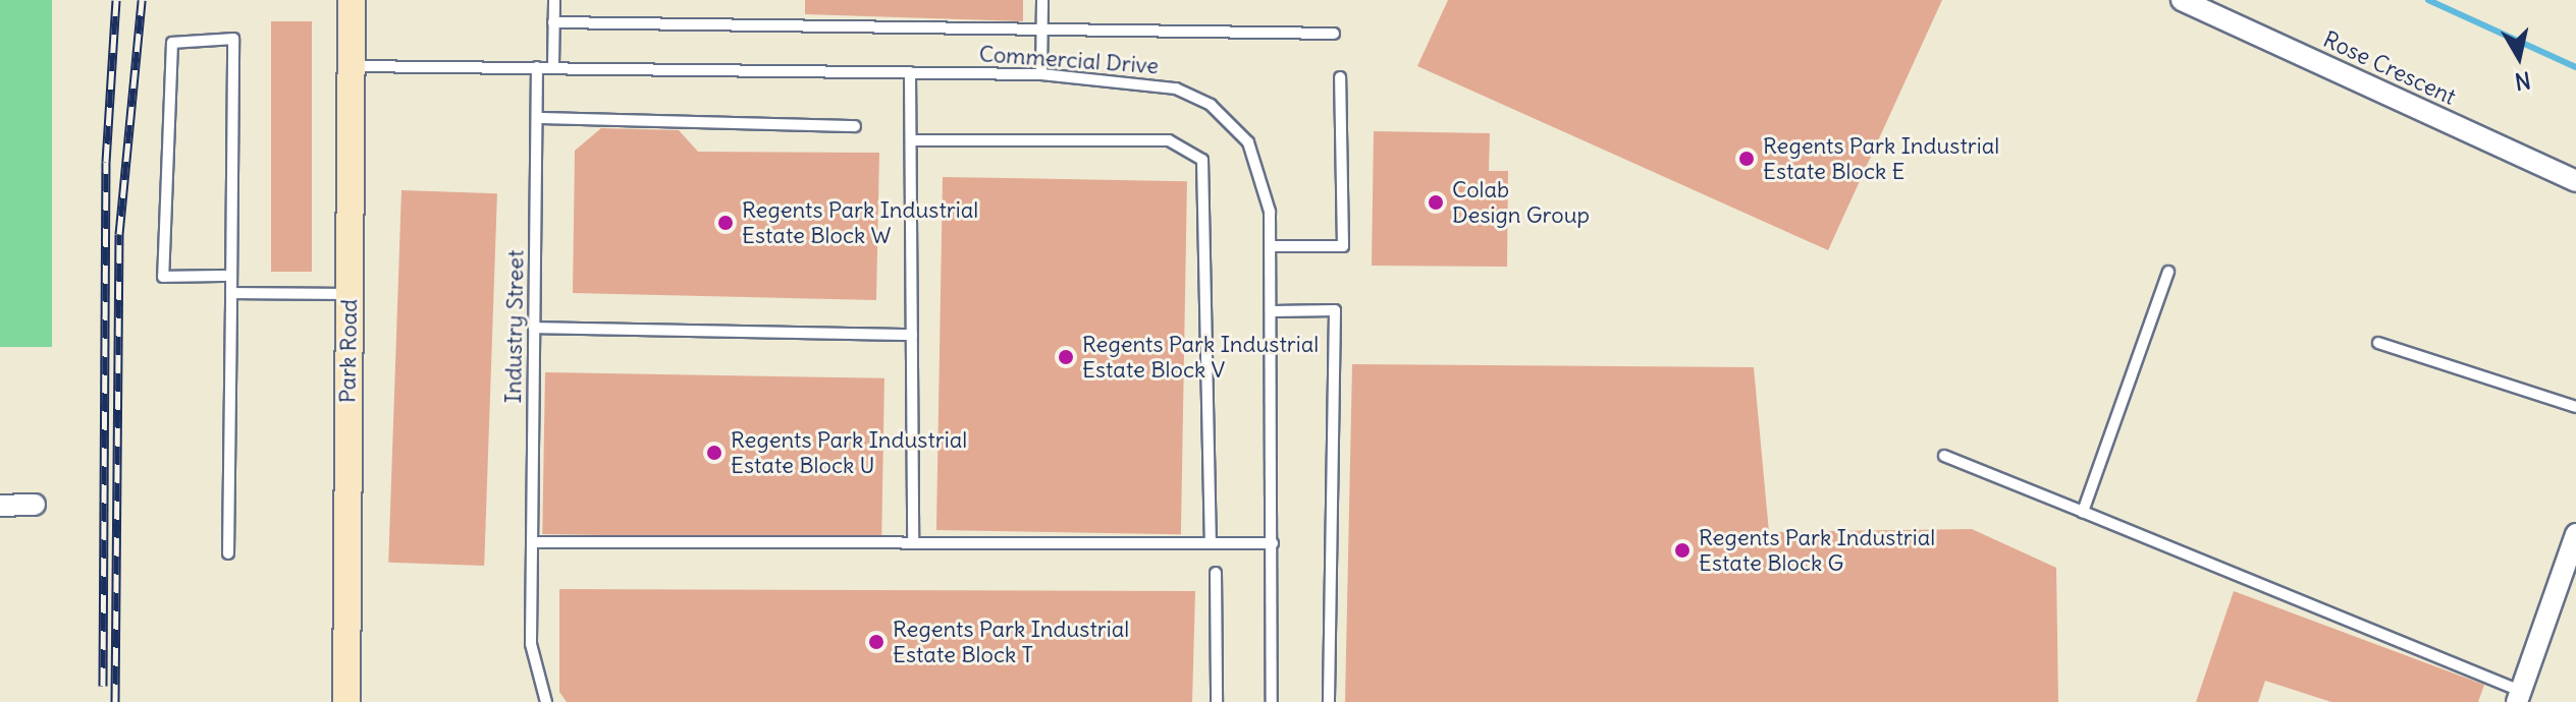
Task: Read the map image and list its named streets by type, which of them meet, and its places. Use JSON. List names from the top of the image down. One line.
{"streets":{"main road":["Park Road"],"street":["Rose Crescent"],"lane":["Commercial Drive","Industry Street"]},"crossings":[["Commercial Drive","Industry Street"],["Commercial Drive","Park Road"]],"places":["Regents Park Industrial Estate Block E","Colab Design Group","Regents Park Industrial Estate Block W","Regents Park Industrial Estate Block V","Regents Park Industrial Estate Block U","Regents Park Industrial Estate Block G","Regents Park Industrial Estate Block T"],"north":"bottom"}
